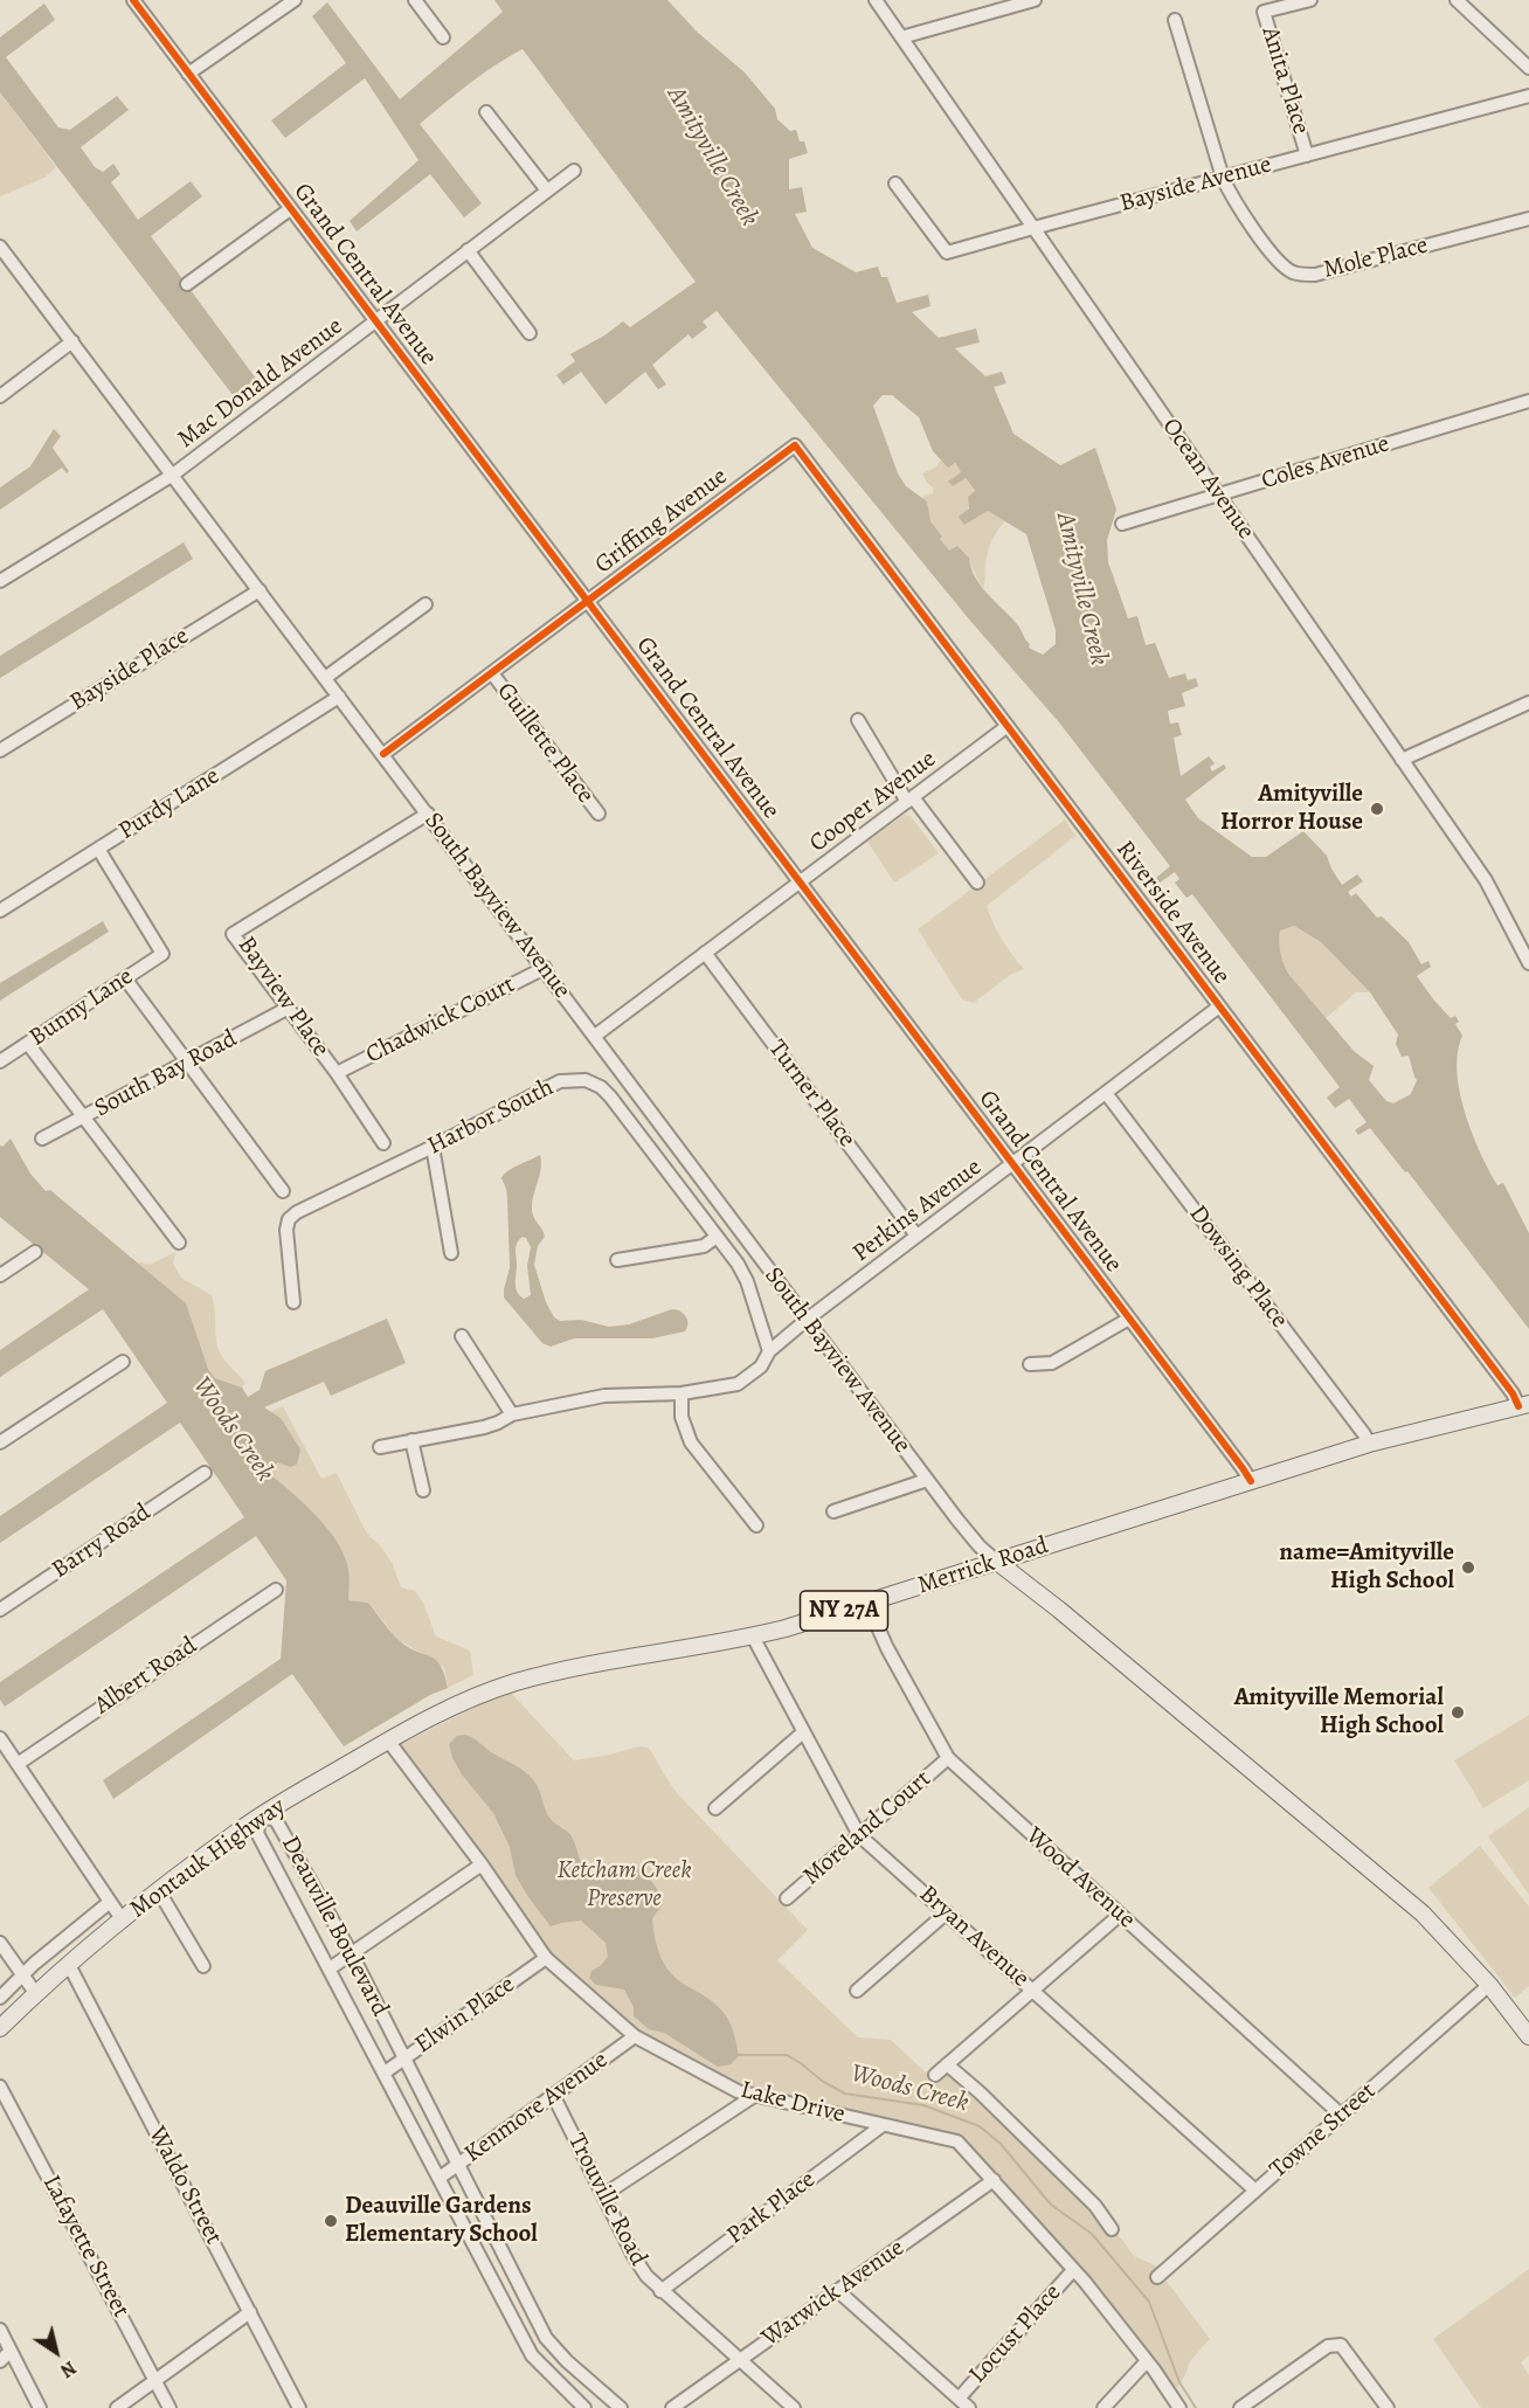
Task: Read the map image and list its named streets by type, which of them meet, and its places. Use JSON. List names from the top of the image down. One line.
{"streets":{"main road":["Merrick Road","NY 27A","Montauk Highway"],"street":["Anita Place","Bayside Avenue","Mole Place","Grand Central Avenue","Mac Donald Avenue","Coles Avenue","Ocean Avenue","Griffing Avenue","Bayside Place","Guillette Place","Cooper Avenue","Purdy Lane","South Bayview Avenue","Riverside Avenue","Bayview Place","Bunny Lane","Chadwick Court","South Bay Road","Turner Place","Harbor South","Perkins Avenue","Dowsing Place","Barry Road","Albert Road","Moreland Court","Wood Avenue","Deauville Boulevard","Bryan Avenue","Elwin Place","Lake Drive","Kenmore Avenue","Towne Street","Waldo Street","Trouville Road","Park Place","Lafayette Street","Warwick Avenue","Locust Place"]},"crossings":[["Anita Place","Bayside Avenue"],["Bayside Avenue","Mole Place"],["Bayside Avenue","Ocean Avenue"],["Grand Central Avenue","Mac Donald Avenue"],["Grand Central Avenue","Griffing Avenue"],["Grand Central Avenue","Cooper Avenue"],["Grand Central Avenue","Perkins Avenue"],["Grand Central Avenue","Merrick Road"],["Mac Donald Avenue","South Bayview Avenue"],["Coles Avenue","Ocean Avenue"],["Griffing Avenue","Guillette Place"],["Griffing Avenue","South Bayview Avenue"],["Griffing Avenue","Riverside Avenue"],["Bayside Place","South Bayview Avenue"],["Cooper Avenue","South Bayview Avenue"],["Cooper Avenue","Riverside Avenue"],["Cooper Avenue","Turner Place"],["Purdy Lane","South Bayview Avenue"],["Purdy Lane","Bunny Lane"],["South Bayview Avenue","Bayview Place"],["South Bayview Avenue","Chadwick Court"],["South Bayview Avenue","Perkins Avenue"],["South Bayview Avenue","Merrick Road"],["Riverside Avenue","Perkins Avenue"],["Riverside Avenue","Merrick Road"],["Bayview Place","Chadwick Court"],["Bayview Place","South Bay Road"],["Turner Place","Perkins Avenue"],["Harbor South","Perkins Avenue"],["Perkins Avenue","Dowsing Place"],["Dowsing Place","Merrick Road"],["Merrick Road","Montauk Highway"],["Merrick Road","Wood Avenue"],["Merrick Road","Bryan Avenue"],["Moreland Court","Wood Avenue"],["Moreland Court","Bryan Avenue"],["Montauk Highway","Deauville Boulevard"],["Montauk Highway","Lake Drive"],["Montauk Highway","Waldo Street"],["Wood Avenue","Towne Street"],["Deauville Boulevard","Elwin Place"],["Deauville Boulevard","Kenmore Avenue"],["Bryan Avenue","Towne Street"],["Elwin Place","Lake Drive"],["Lake Drive","Kenmore Avenue"],["Lake Drive","Park Place"],["Lake Drive","Warwick Avenue"],["Lake Drive","Locust Place"],["Kenmore Avenue","Trouville Road"],["Trouville Road","Park Place"],["Trouville Road","Warwick Avenue"]],"water":["Amityville Creek","Woods Creek"],"parks":["Ketcham Creek Preserve"],"places":["Amityville Horror House","name=Amityville High School","Amityville Memorial High School","Deauville Gardens Elementary School"],"north":"bottom right"}
